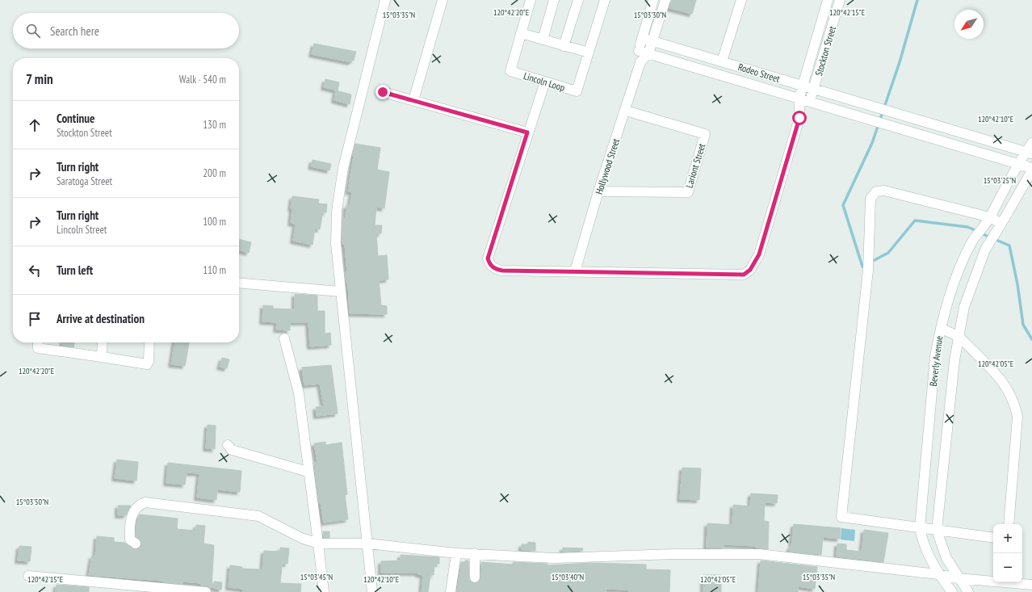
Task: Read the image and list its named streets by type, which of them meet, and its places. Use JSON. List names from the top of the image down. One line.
{"streets":{"street":["Stockton Street","Rodeo Street","Lincoln Loop","Lariont Street","Hollywood Street","Beverly Avenue"]},"crossings":[["Stockton Street","Rodeo Street"],["Rodeo Street","Beverly Avenue"],["Lariont Street","Hollywood Street"]],"north":"bottom left","page":{"search":"Search here","heading":["7 min","Walk · 540 m"],"list":[["Continue","Stockton Street","130 m"],["Turn right","Saratoga Street","200 m"],["Turn right","Lincoln Street","100 m"],["Turn left","110 m"],"Arrive at destination"],"map_buttons":["+","−"]},"coordinates":["120°42'20\"E","120°42'15\"E","15°03'35\"N","15°03'30\"N","120°42'10\"E","15°03'25\"N","120°42'05\"E","15°03'50\"N","15°03'45\"N","15°03'40\"N"]}
